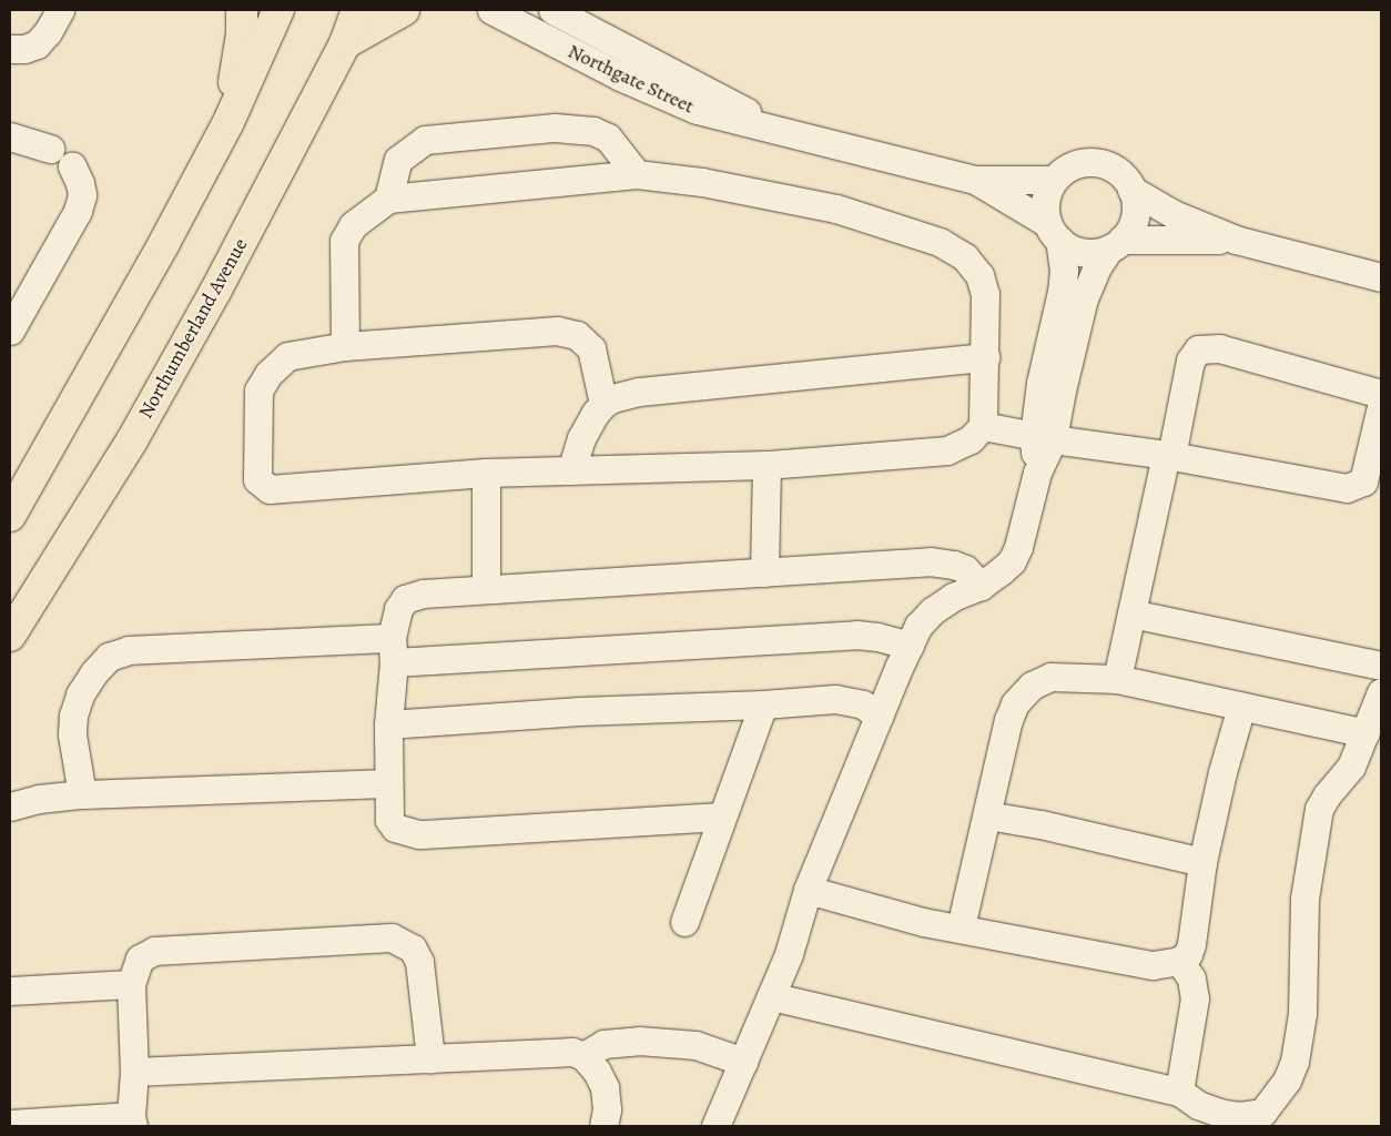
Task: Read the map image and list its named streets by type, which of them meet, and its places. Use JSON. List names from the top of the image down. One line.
{"streets":{"main road":["Northumberland Avenue"],"street":["Northgate Street"]}}
